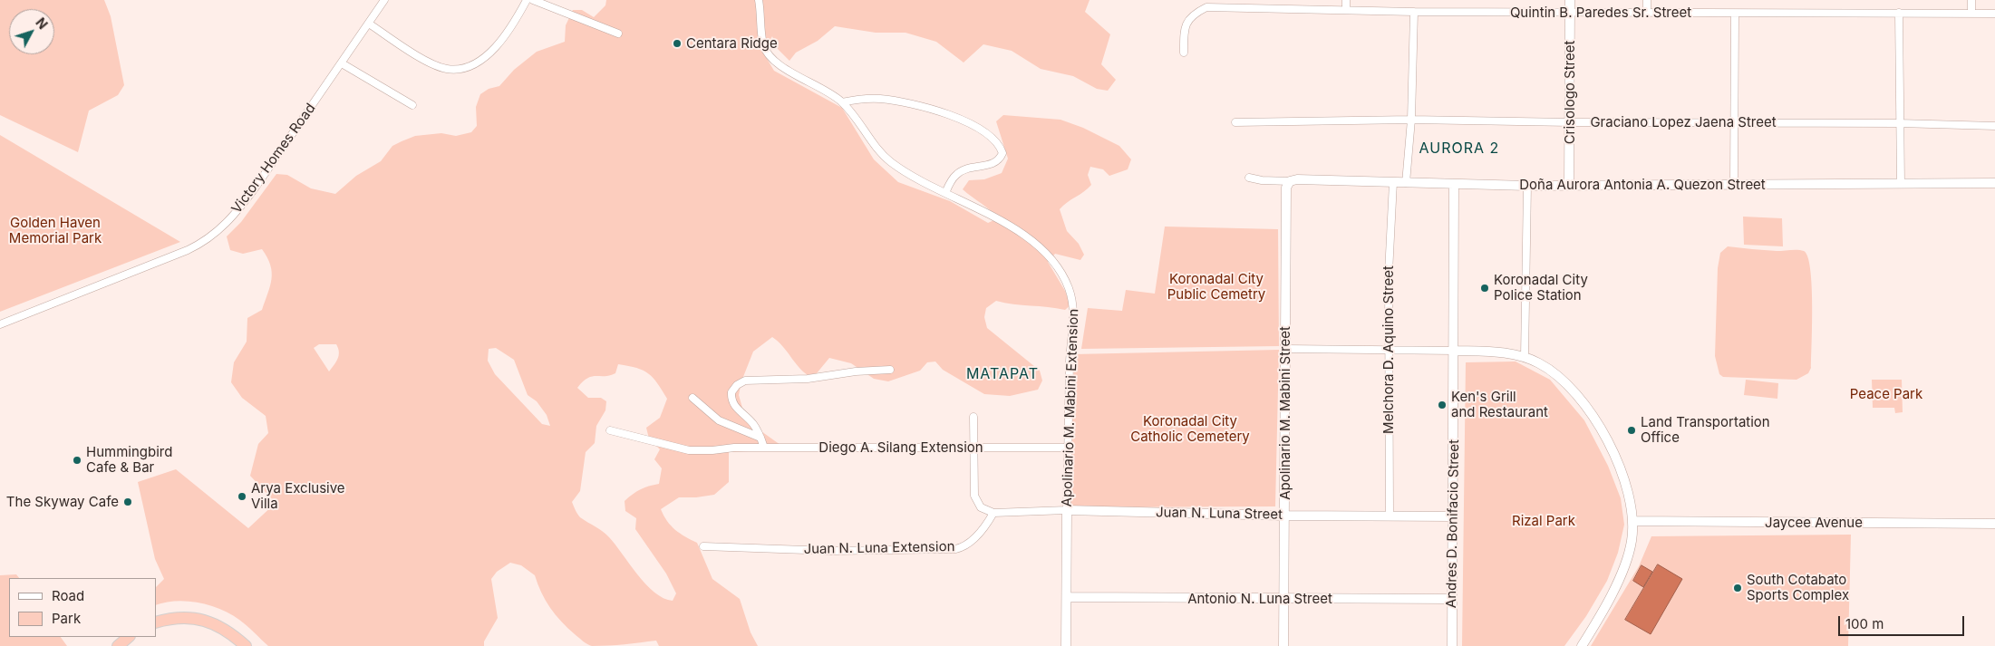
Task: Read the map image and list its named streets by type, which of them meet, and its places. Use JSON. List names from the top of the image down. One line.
{"streets":{"street":["Quintin B. Paredes Sr. Street","Crisologo Street","Graciano Lopez Jaena Street","Victory Homes Road","Doña Aurora Antonia A. Quezon Street","Melchora D. Aquino Street","Apolinario M. Mabini Extension","Apolinario M. Mabini Street","Diego A. Silang Extension","Juan N. Luna Street","Jaycee Avenue","Andres D. Bonifacio Street","Juan N. Luna Extension","Antonio N. Luna Street"]},"crossings":[["Quintin B. Paredes Sr. Street","Crisologo Street"],["Crisologo Street","Graciano Lopez Jaena Street"],["Crisologo Street","Doña Aurora Antonia A. Quezon Street"],["Doña Aurora Antonia A. Quezon Street","Melchora D. Aquino Street"],["Doña Aurora Antonia A. Quezon Street","Apolinario M. Mabini Street"],["Doña Aurora Antonia A. Quezon Street","Andres D. Bonifacio Street"],["Melchora D. Aquino Street","Juan N. Luna Street"],["Apolinario M. Mabini Extension","Diego A. Silang Extension"],["Apolinario M. Mabini Extension","Juan N. Luna Street"],["Apolinario M. Mabini Extension","Antonio N. Luna Street"],["Apolinario M. Mabini Street","Juan N. Luna Street"],["Apolinario M. Mabini Street","Antonio N. Luna Street"],["Juan N. Luna Street","Andres D. Bonifacio Street"],["Andres D. Bonifacio Street","Antonio N. Luna Street"]],"districts":["AURORA 2","MATAPAT"],"parks":["Golden Haven Memorial Park","Koronadal City Public Cemetry","Peace Park","Koronadal City Catholic Cemetery","Rizal Park"],"places":["Centara Ridge","Koronadal City Police Station","Ken's Grill and Restaurant","Land Transportation Office","Hummingbird Cafe & Bar","Arya Exclusive Villa","The Skyway Cafe","South Cotabato Sports Complex"],"legend":["Road","Park"],"scale_bar":"100 m","north":"top right"}
